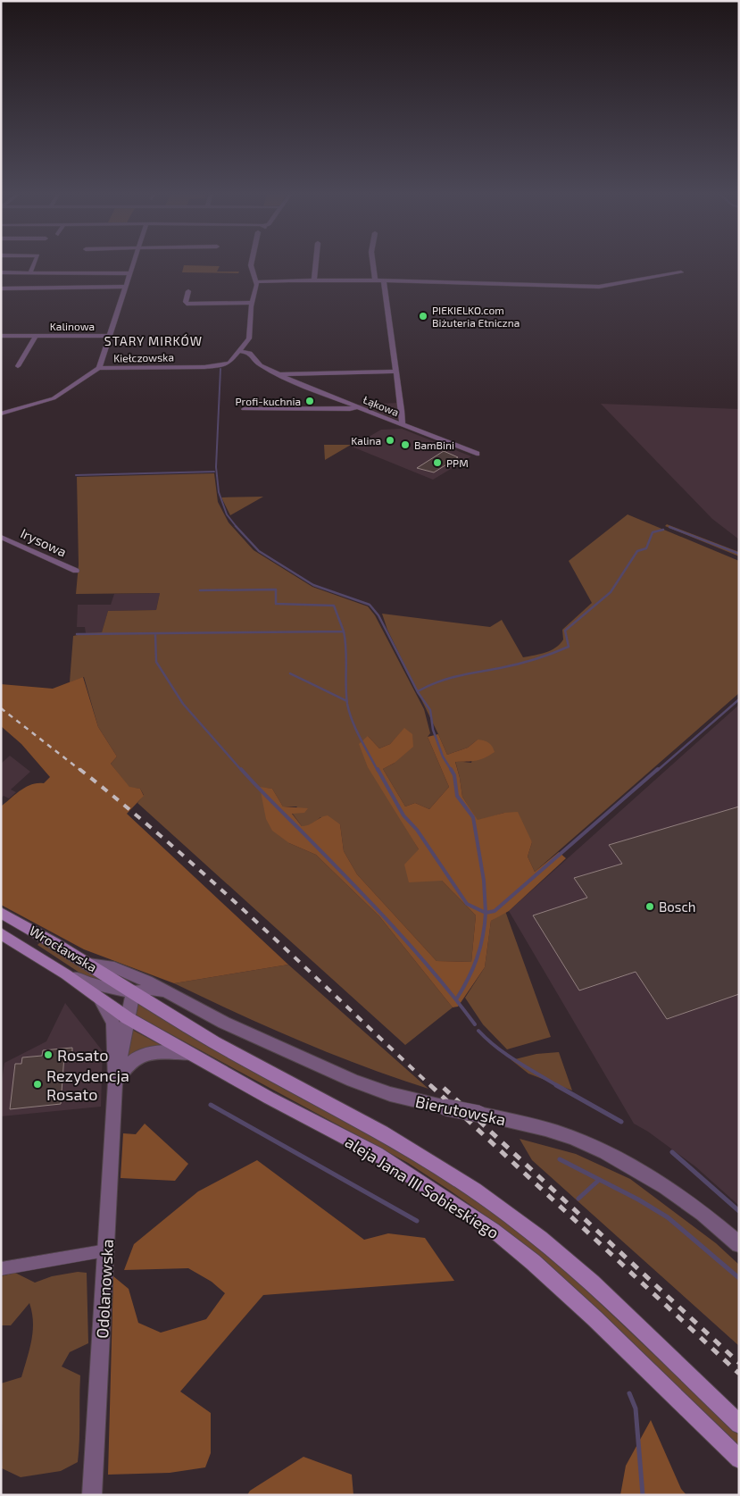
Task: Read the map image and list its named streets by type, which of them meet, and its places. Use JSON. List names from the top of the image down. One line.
{"streets":{"main road":["Wrocławska","aleja Jana III Sobieskiego"],"street":["Kalinowa","Kiełczowska","Łąkowa","Irysowa","Bierutowska","Odolanowska"]},"crossings":[["Kiełczowska","Łąkowa"],["Wrocławska","Bierutowska"],["Wrocławska","aleja Jana III Sobieskiego"],["Wrocławska","Odolanowska"],["Bierutowska","aleja Jana III Sobieskiego"],["Bierutowska","Odolanowska"],["aleja Jana III Sobieskiego","Odolanowska"]],"districts":["STARY MIRKÓW"],"places":["PIEKIELKO.com Biżuteria Etniczna","Profi-kuchnia","Kalina","BamBini","PPM","Bosch","Rosato","Rezydencja Rosato"]}
